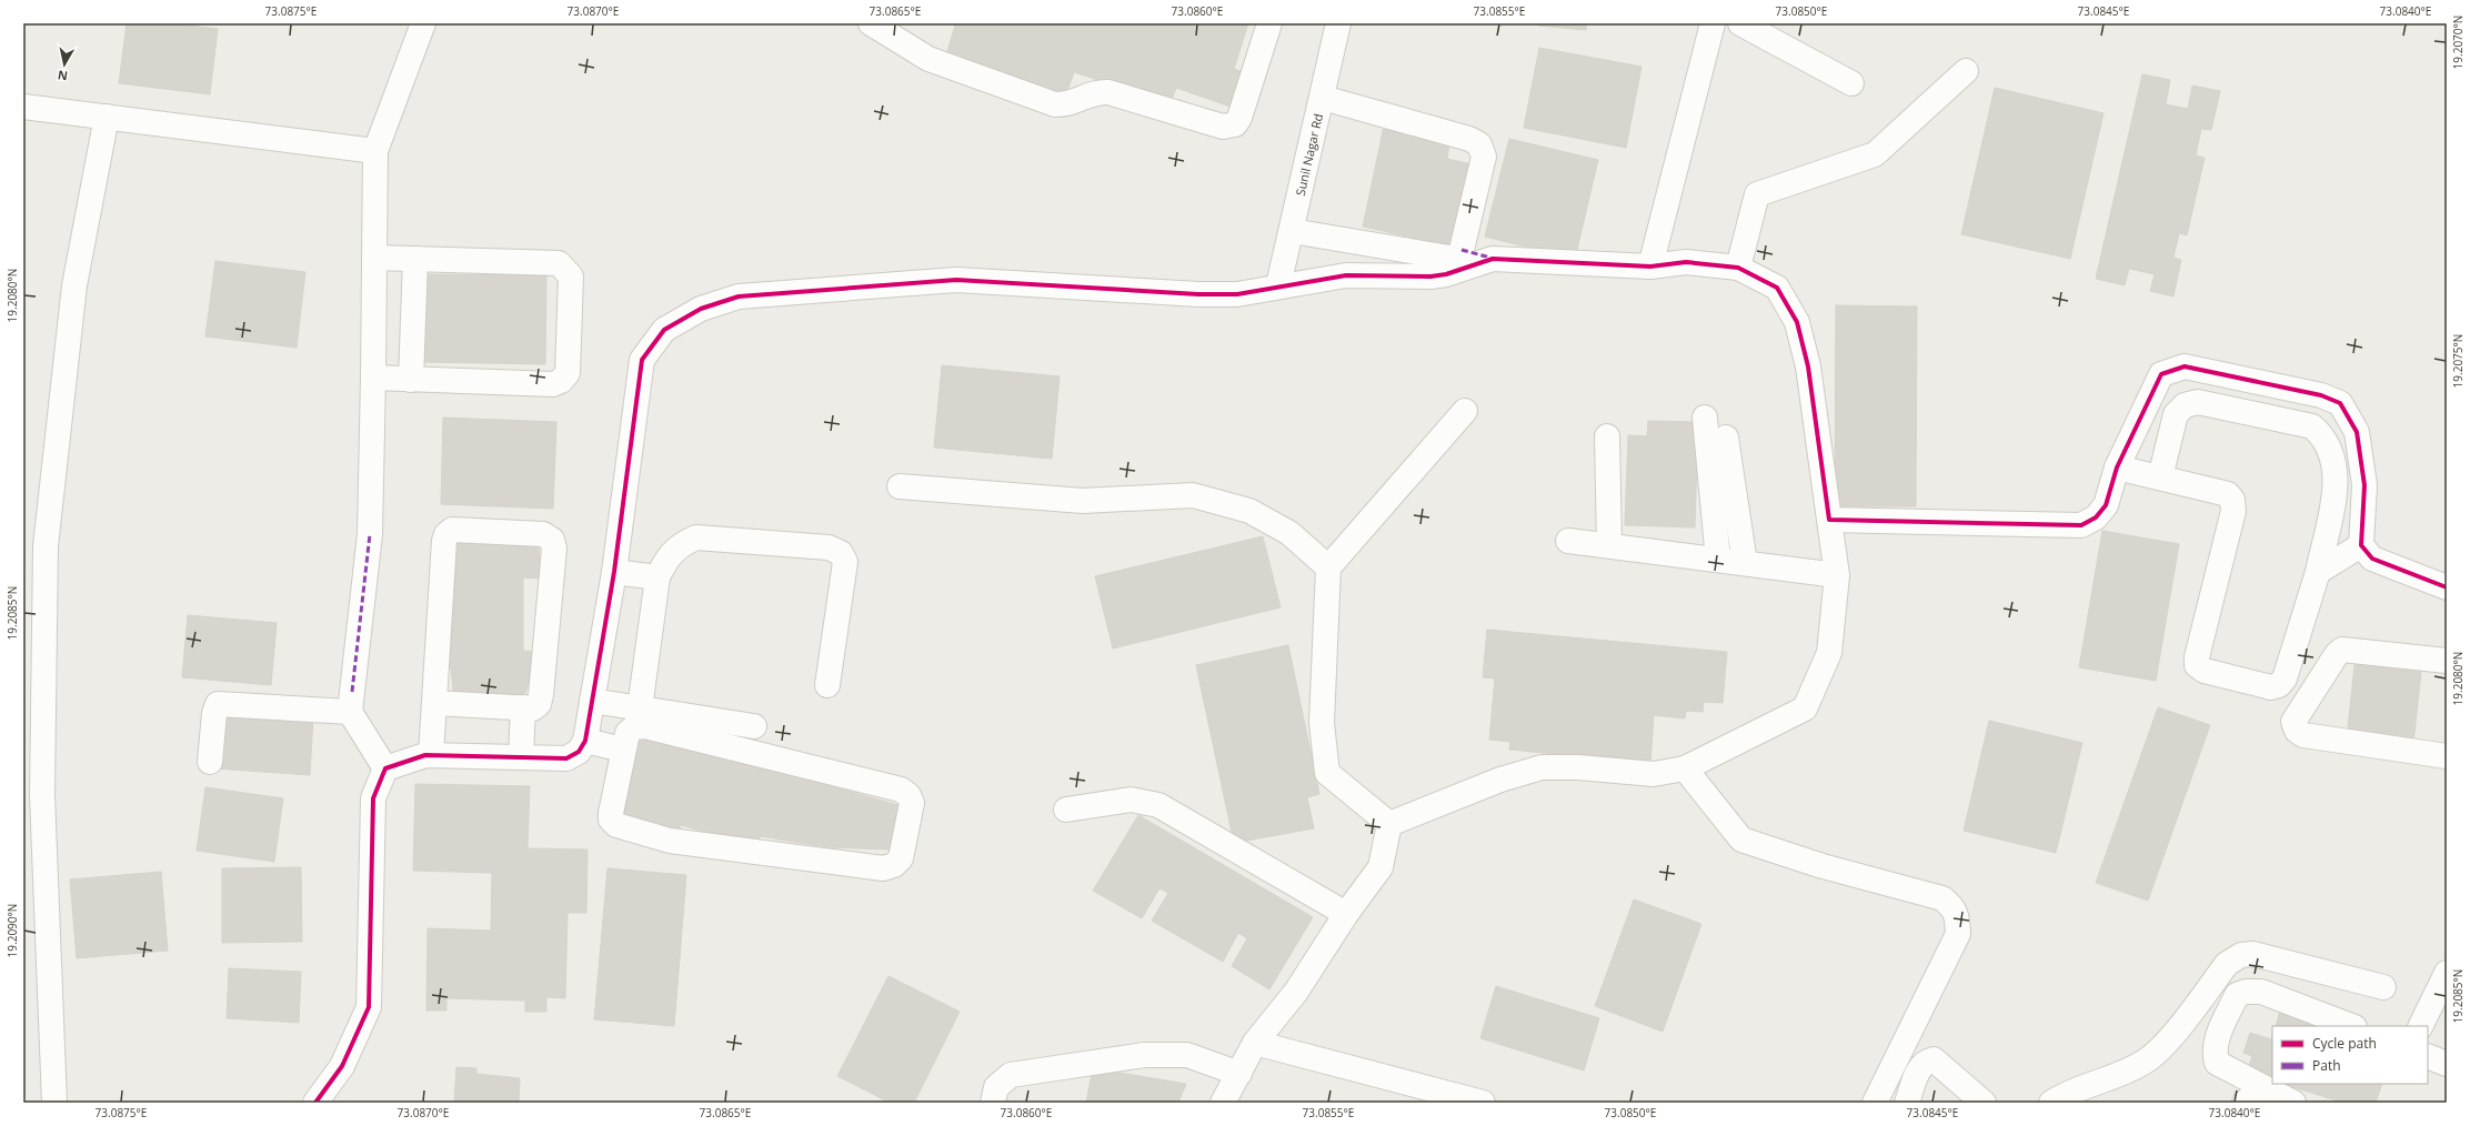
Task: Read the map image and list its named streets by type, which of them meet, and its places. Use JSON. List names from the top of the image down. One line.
{"streets":{"street":["Sunil Nagar Rd"]},"legend":["Cycle path","Path"],"north":"bottom","coordinates":["73.0875°E","73.0870°E","73.0865°E","73.0860°E","73.0855°E","73.0850°E","73.0845°E","73.0840°E","19.2070°N","19.2080°N","19.2075°N","19.2085°N","19.2090°N"]}
